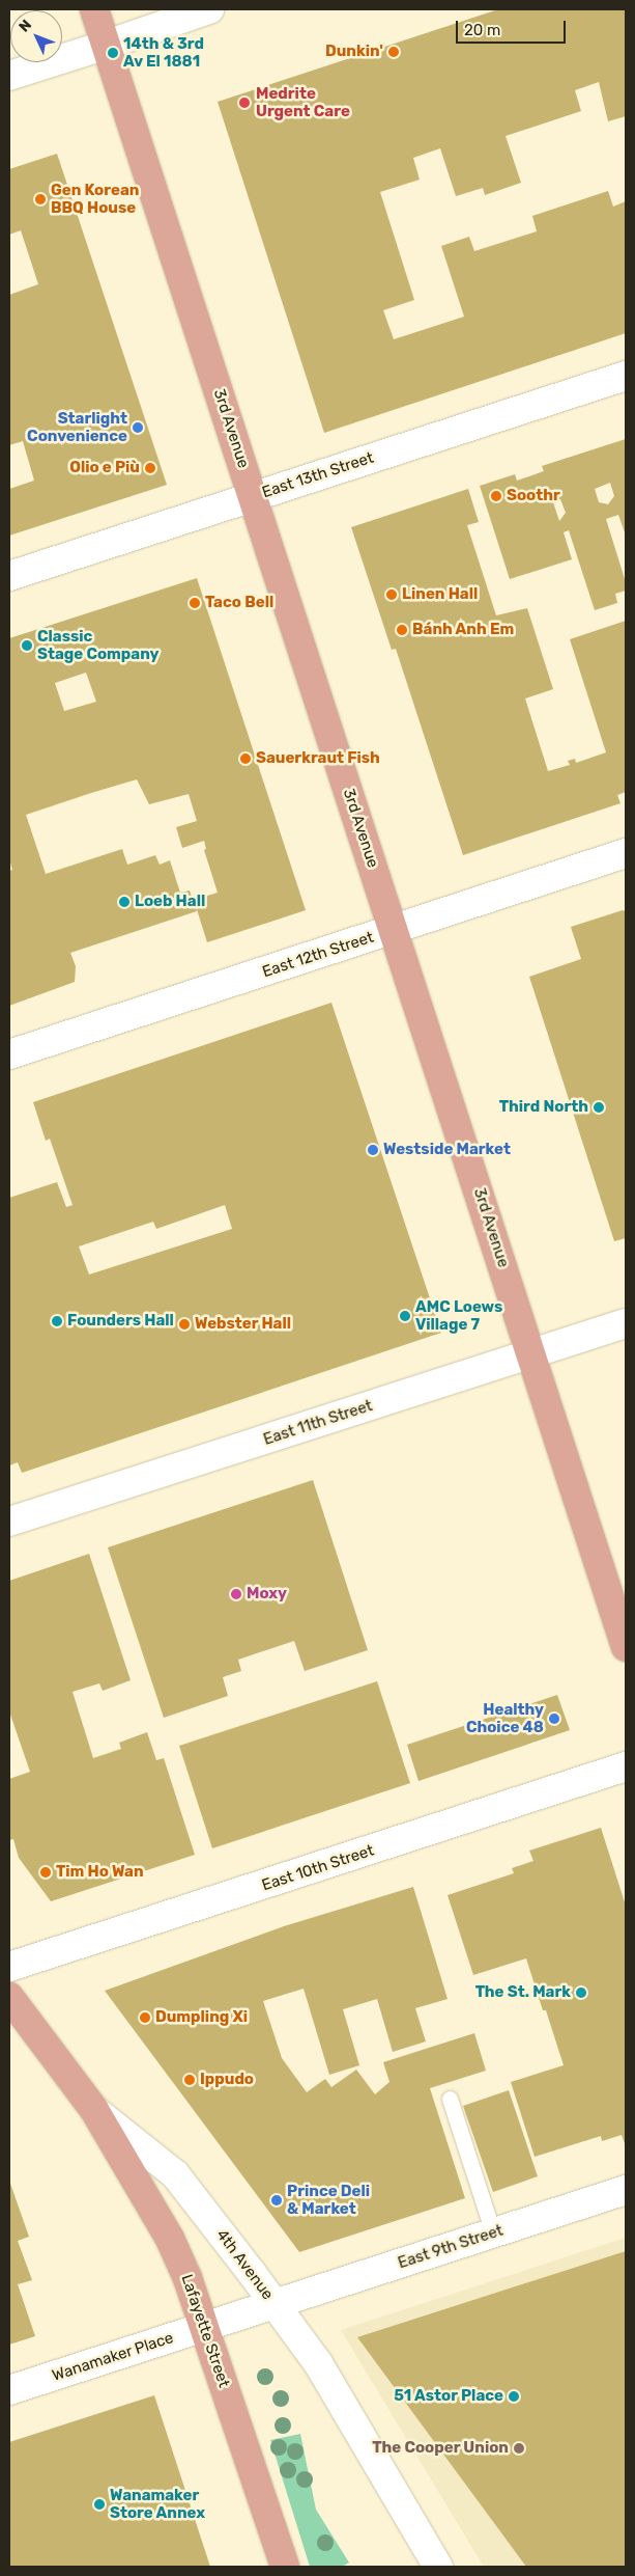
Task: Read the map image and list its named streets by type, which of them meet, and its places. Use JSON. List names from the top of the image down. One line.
{"streets":{"main road":["3rd Avenue","4th Avenue","Lafayette Street"],"street":["East 13th Street","East 12th Street","East 11th Street","East 10th Street","East 9th Street","Wanamaker Place"]},"crossings":[["3rd Avenue","East 13th Street"],["3rd Avenue","East 12th Street"],["3rd Avenue","East 11th Street"],["East 9th Street","4th Avenue"],["East 9th Street","Wanamaker Place"],["4th Avenue","Lafayette Street"],["4th Avenue","Wanamaker Place"],["Lafayette Street","Wanamaker Place"]],"places":["Dunkin'","14th & 3rd Av El 1881","Medrite Urgent Care","Gen Korean BBQ House","Starlight Convenience","Olio e Più","Soothr","Linen Hall","Taco Bell","Bánh Anh Em","Classic Stage Company","Sauerkraut Fish","Loeb Hall","Third North","Westside Market","AMC Loews Village 7","Founders Hall","Webster Hall","Moxy","Healthy Choice 48","Tim Ho Wan","The St. Mark","Dumpling Xi","Ippudo","Prince Deli & Market","51 Astor Place","The Cooper Union","Wanamaker Store Annex"],"scale_bar":"20 m","north":"top left"}
